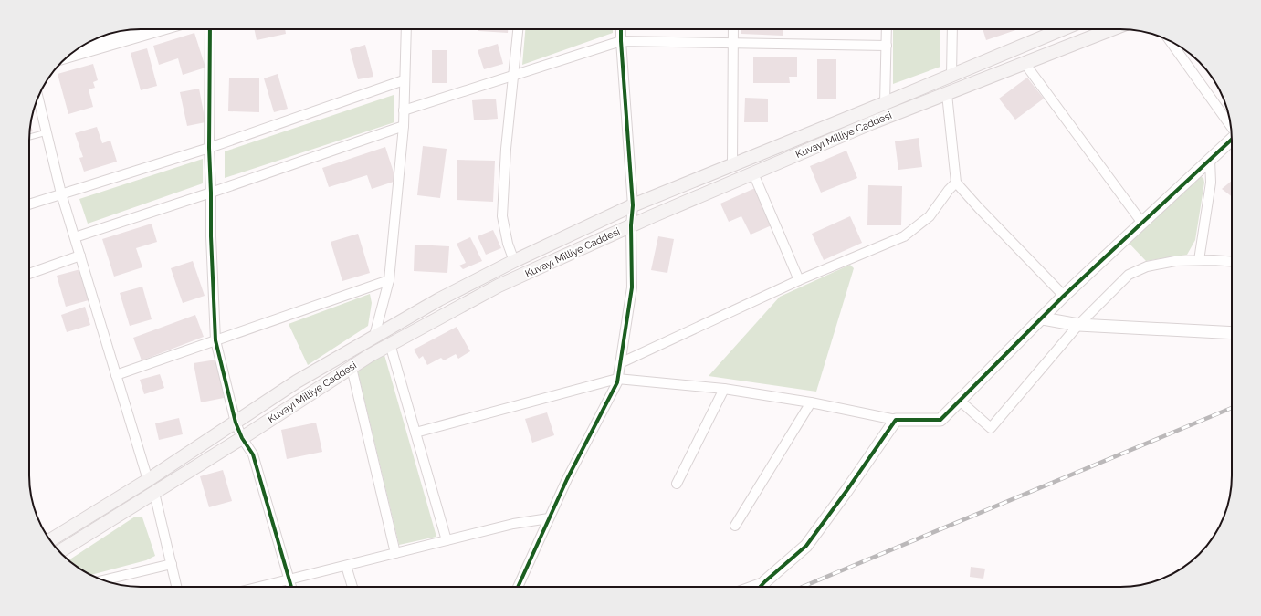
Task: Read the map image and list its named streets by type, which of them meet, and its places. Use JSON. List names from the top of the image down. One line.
{"streets":{"main road":["Kuvayı Milliye Caddesi"]}}
